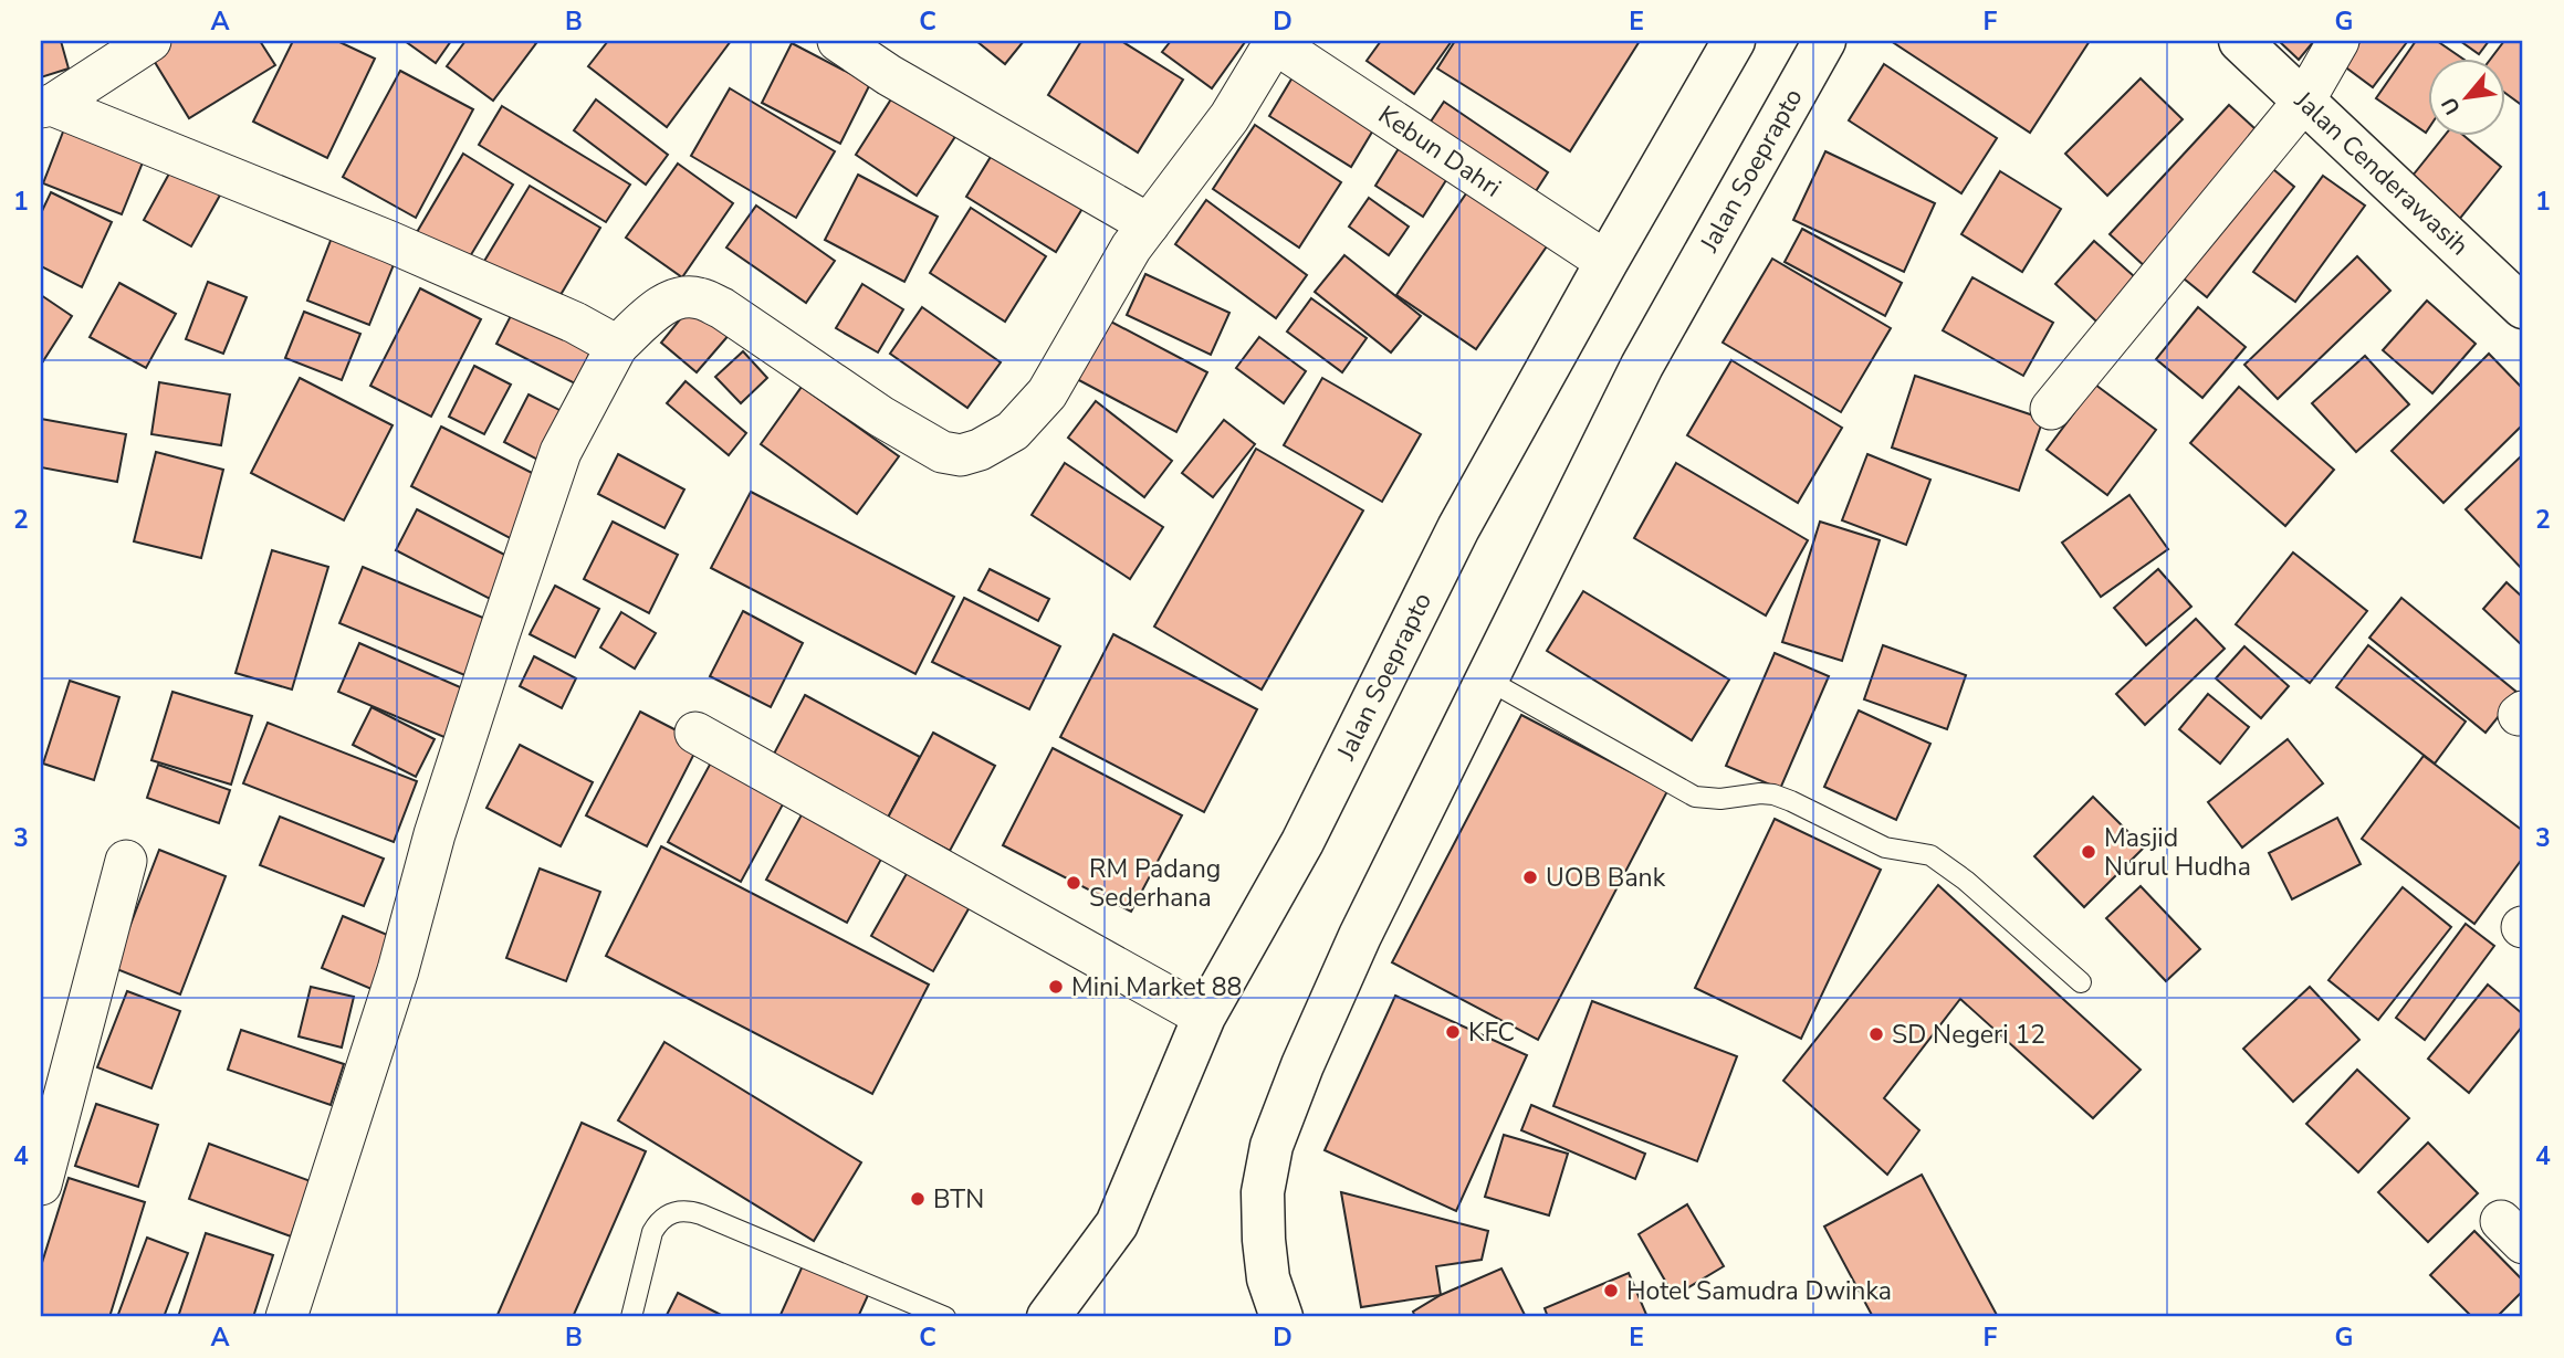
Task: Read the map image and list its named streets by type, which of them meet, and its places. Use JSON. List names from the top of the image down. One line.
{"streets":{"main road":["Jalan Soeprapto","Jalan Cenderawasih"],"street":["Kebun Dahri"]},"crossings":[["Kebun Dahri","Jalan Soeprapto"]],"places":["Masjid Nurul Hudha","UOB Bank","RM Padang Sederhana","Mini Market 88","KFC","SD Negeri 12","BTN","Hotel Samudra Dwinka"],"north":"bottom left","grid":{"columns":["A","B","C","D","E","F","G"],"rows":["1","2","3","4"]}}
